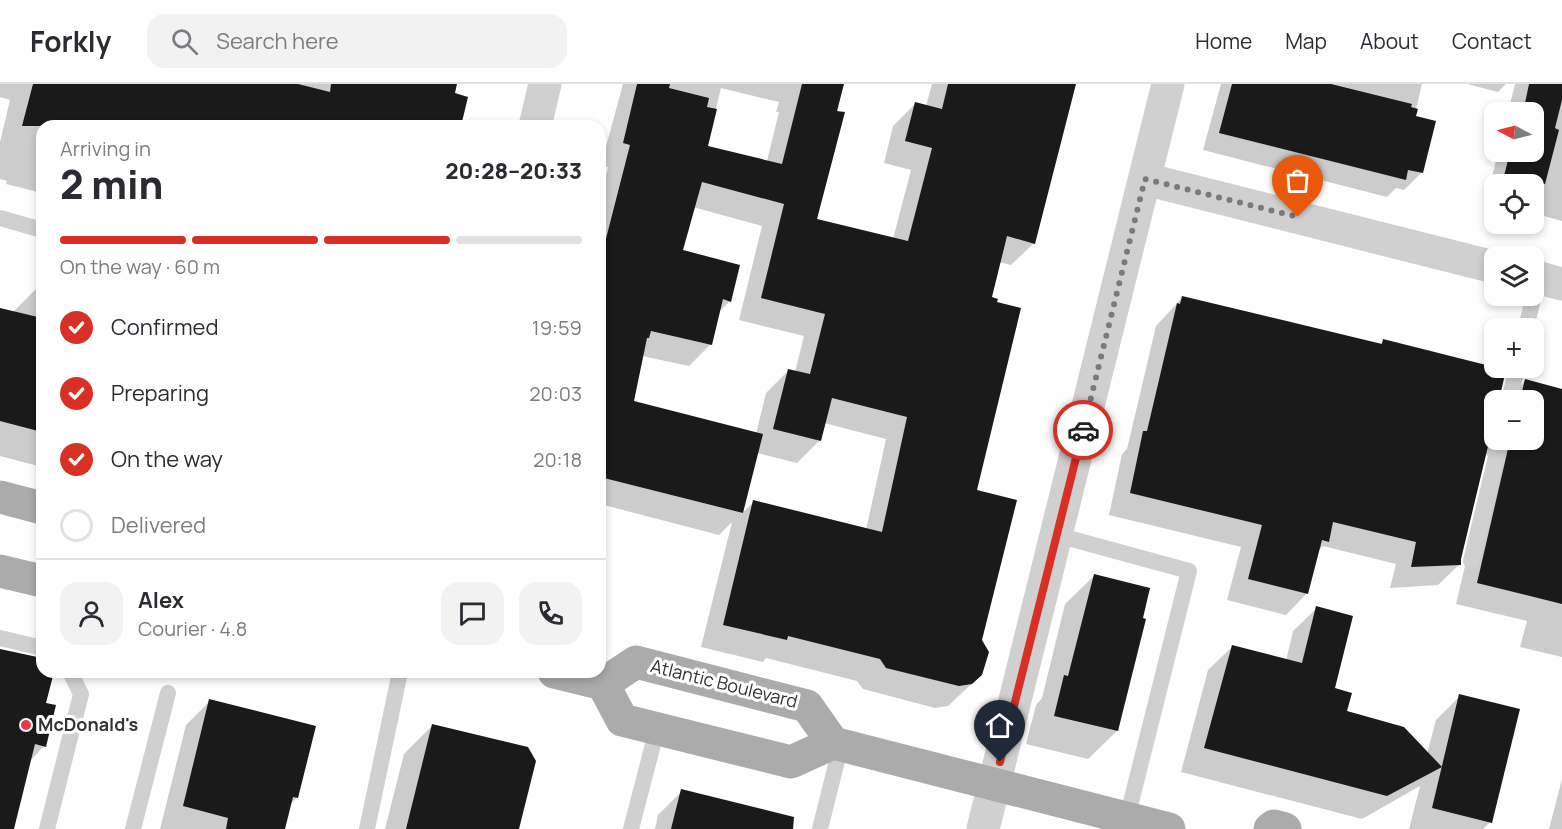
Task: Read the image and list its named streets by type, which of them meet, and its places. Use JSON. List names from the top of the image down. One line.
{"streets":{"main road":["Atlantic Boulevard"]},"places":["McDonald's"],"north":"left","page":{"header":"Forkly","search":"Search here","nav":["Home","Map","About","Contact"],"map_buttons":["+","−"],"heading":["2 min","Arriving in","20:28–20:33"],"panel":["Alex","Courier · 4.8"],"bar":"On the way · 60 m","list":[["Confirmed","19:59"],["Preparing","20:03"],["On the way","20:18"],"Delivered"]}}
